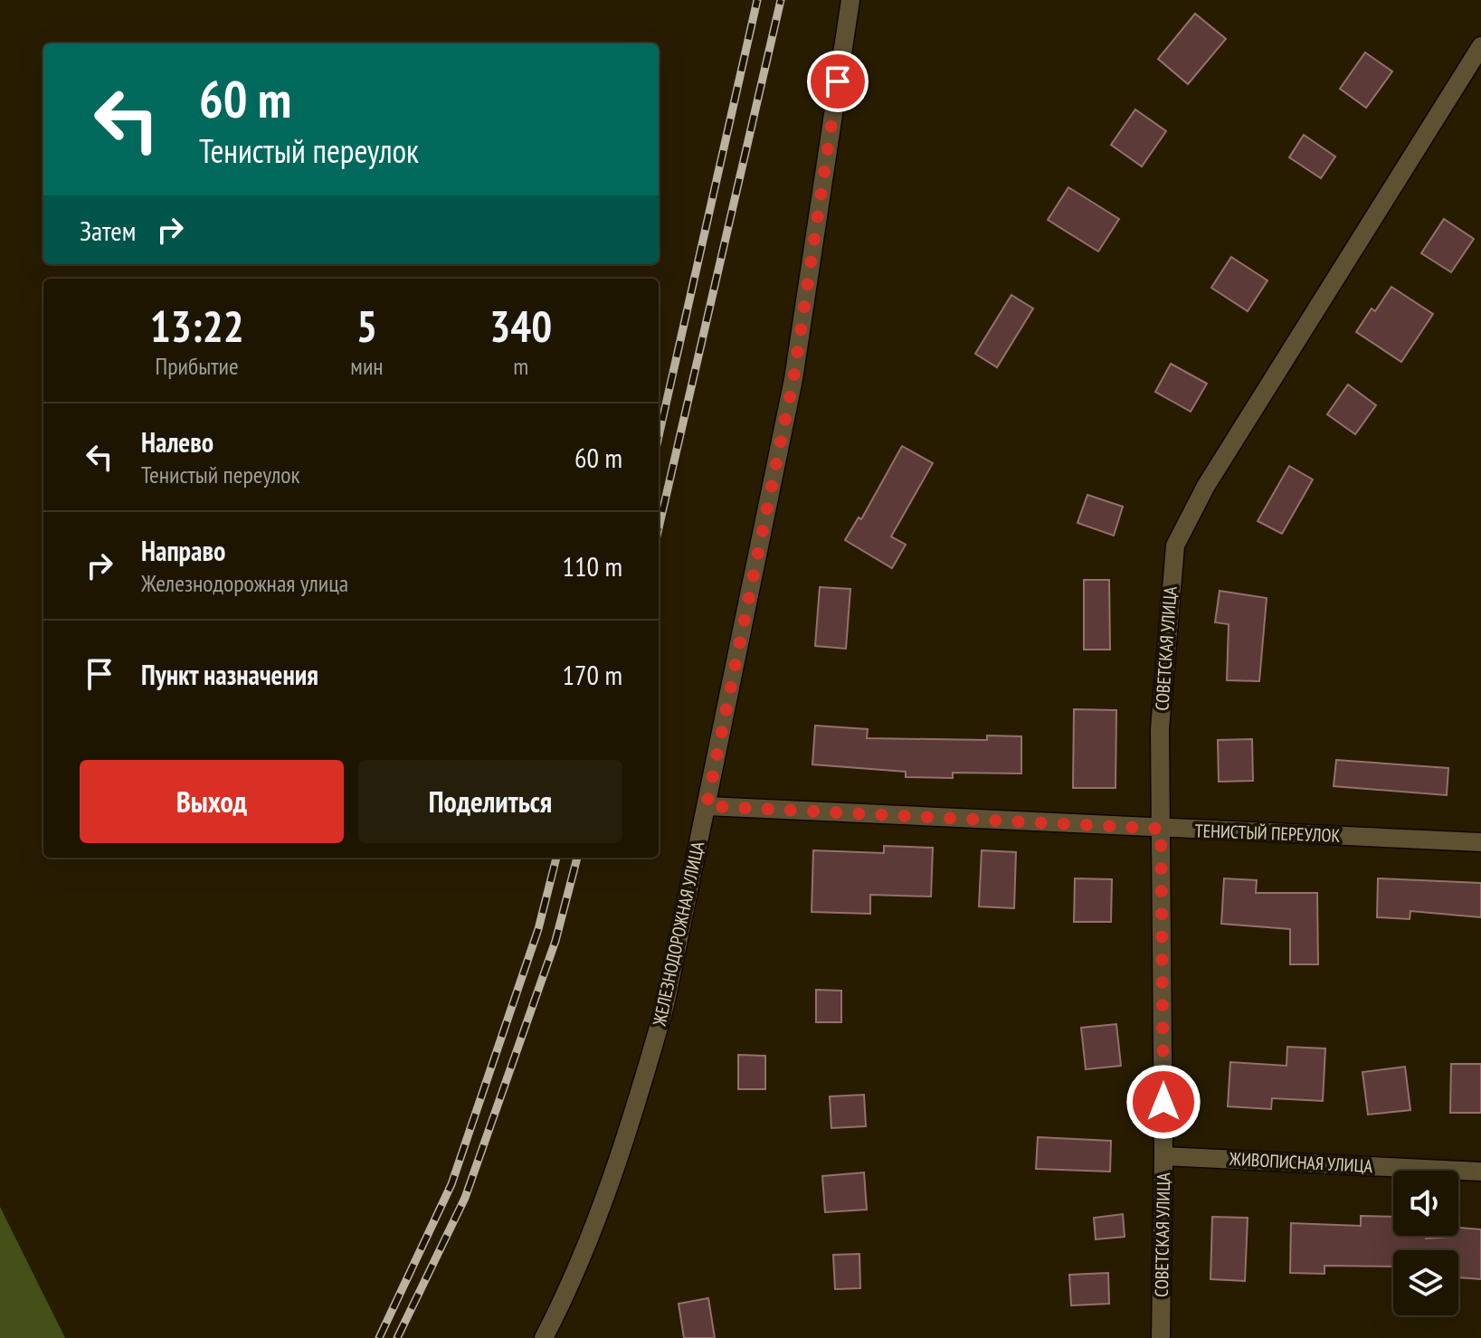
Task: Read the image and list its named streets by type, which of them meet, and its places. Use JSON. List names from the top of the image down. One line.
{"streets":{"street":["СОВЕТСКАЯ УЛИЦА","ТЕНИСТЫЙ ПЕРЕУЛОК","ЖЕЛЕЗНОДОРОЖНАЯ УЛИЦА","ЖИВОПИСНАЯ УЛИЦА"]},"crossings":[["СОВЕТСКАЯ УЛИЦА","ТЕНИСТЫЙ ПЕРЕУЛОК"],["СОВЕТСКАЯ УЛИЦА","ЖИВОПИСНАЯ УЛИЦА"],["ТЕНИСТЫЙ ПЕРЕУЛОК","ЖЕЛЕЗНОДОРОЖНАЯ УЛИЦА"]],"page":{"turn":["60 m","Тенистый переулок"],"then":"Затем","eta":["13:22","Прибытие","5","мин","340","m"],"list":[{"name":"Налево","note":"Тенистый переулок","value":"60 m"},{"name":"Направо","note":"Железнодорожная улица","value":"110 m"},{"name":"Пункт назначения","value":"170 m"}],"buttons":["Выход","Поделиться"]}}
